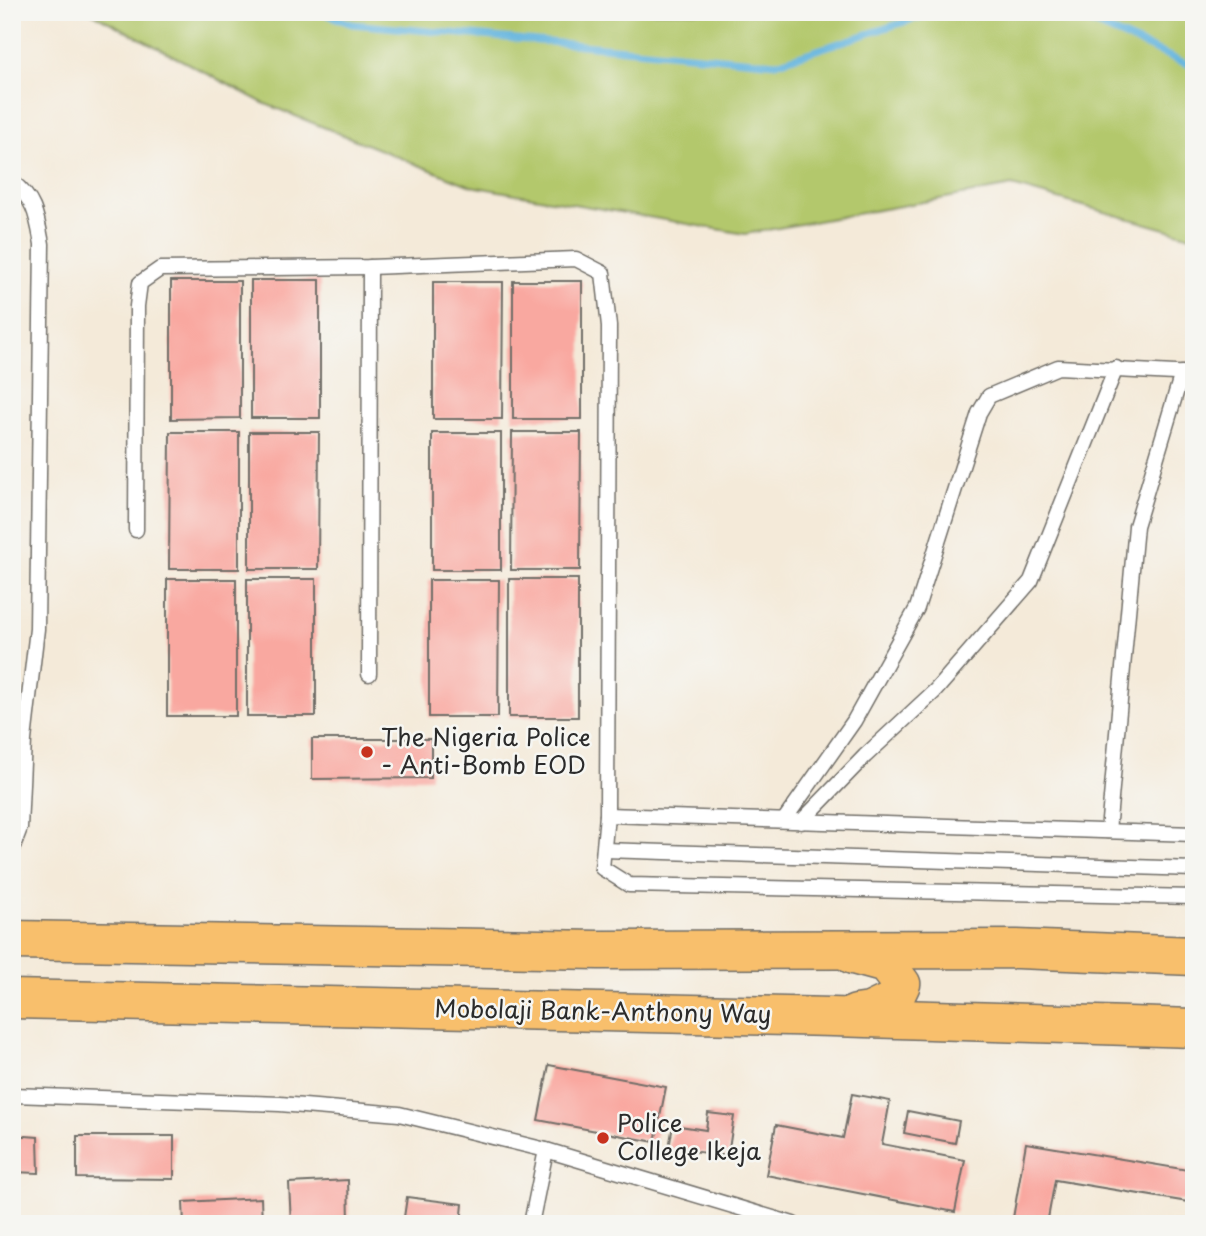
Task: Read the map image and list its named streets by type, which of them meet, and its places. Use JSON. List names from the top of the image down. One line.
{"streets":{"main road":["Mobolaji Bank-Anthony Way"]},"places":["The Nigeria Police - Anti-Bomb EOD","Police College Ikeja"]}
